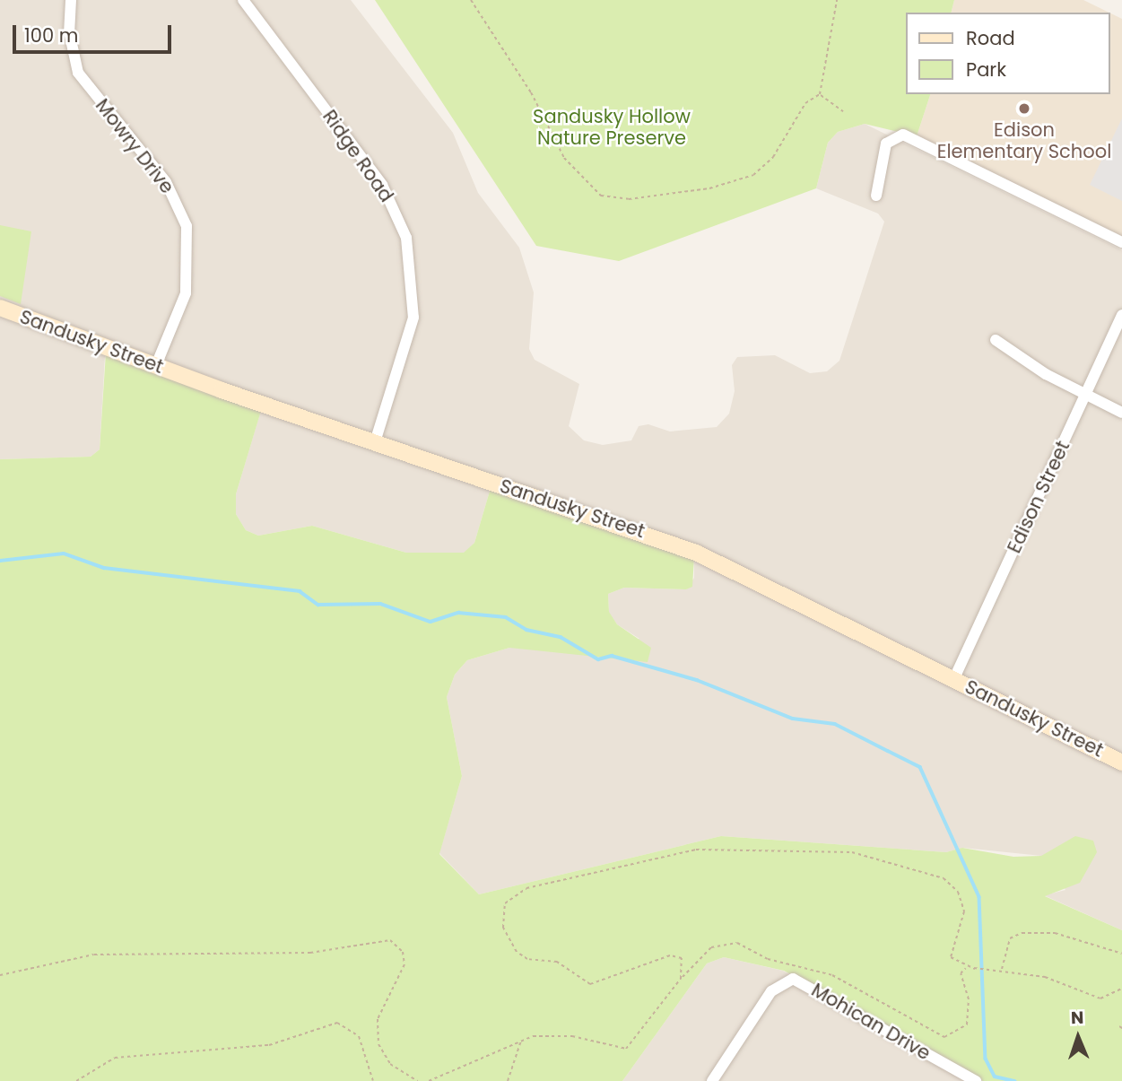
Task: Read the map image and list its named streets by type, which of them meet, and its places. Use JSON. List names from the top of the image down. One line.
{"streets":{"main road":["Sandusky Street"],"street":["Mowry Drive","Ridge Road","Edison Street","Mohican Drive"]},"crossings":[["Mowry Drive","Sandusky Street"],["Ridge Road","Sandusky Street"],["Sandusky Street","Edison Street"]],"parks":["Sandusky Hollow Nature Preserve"],"places":["Edison Elementary School"],"legend":["Road","Park"],"scale_bar":"100 m","north":"top"}
